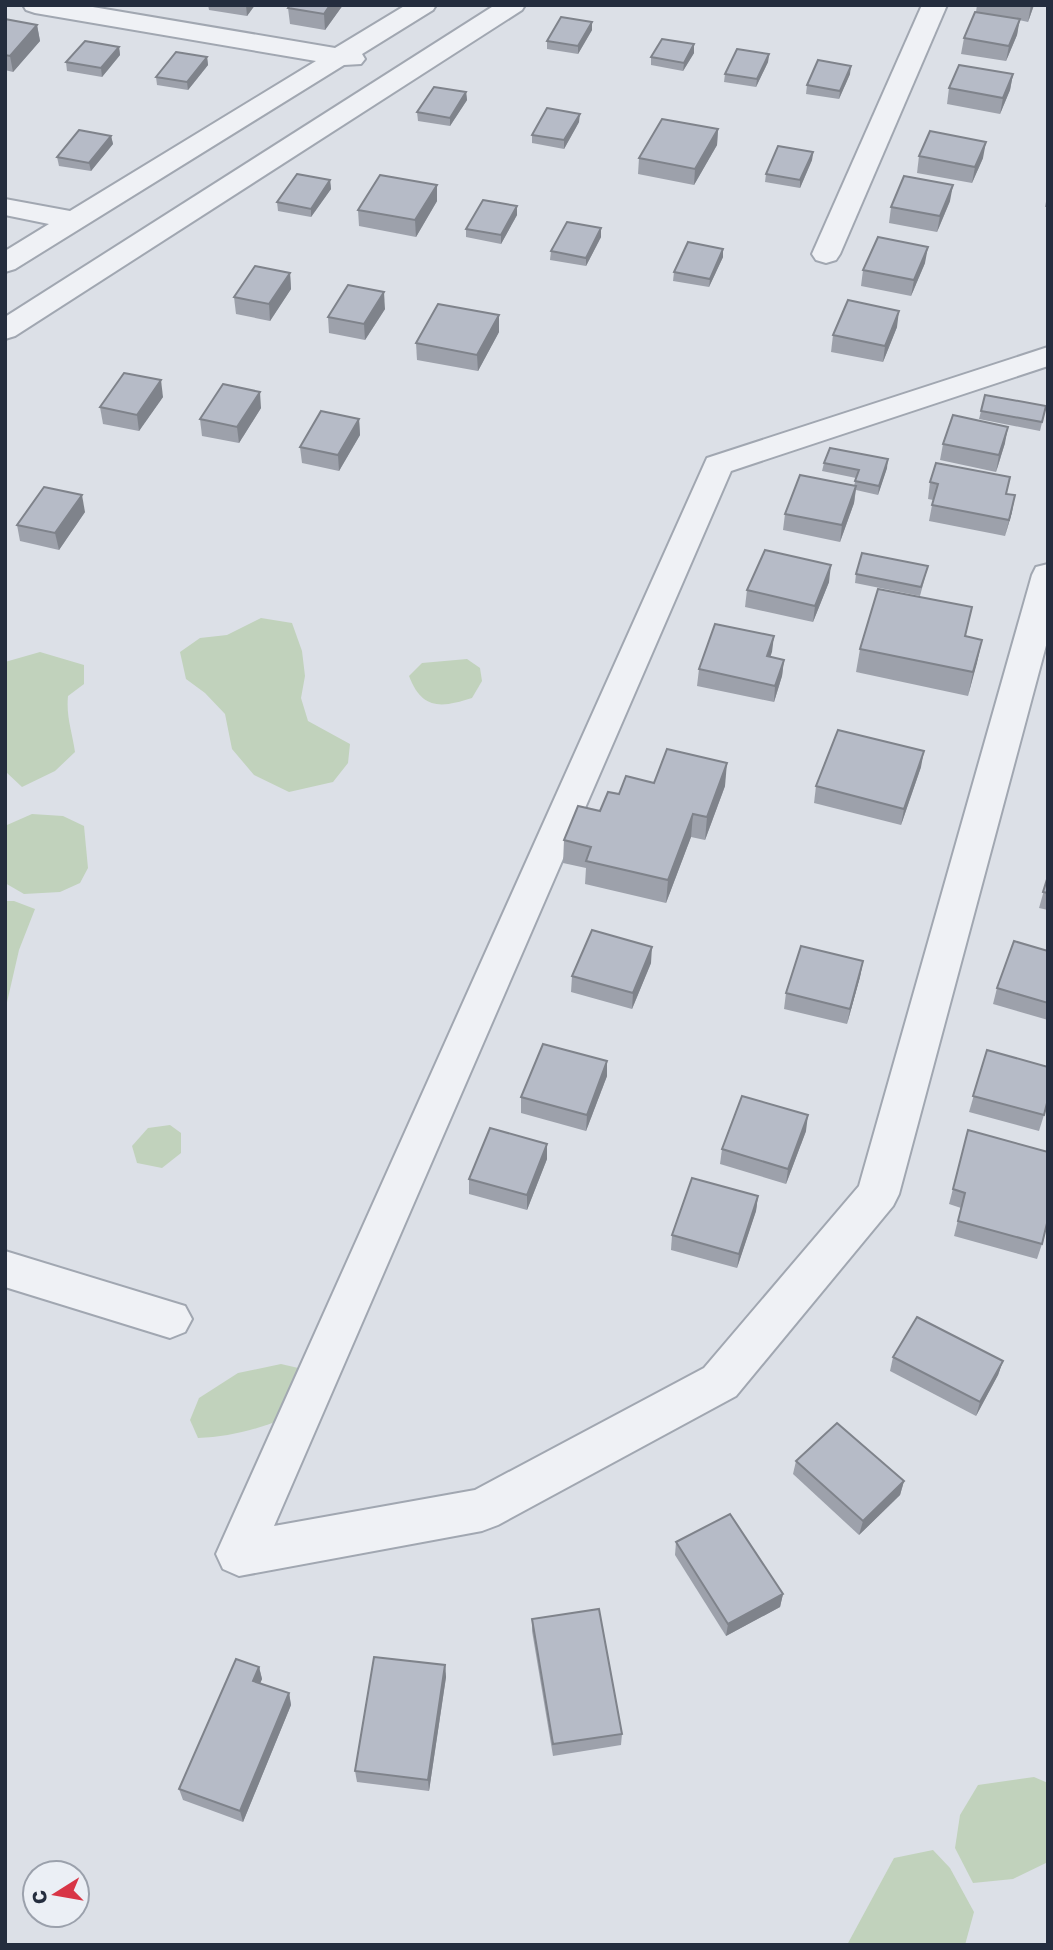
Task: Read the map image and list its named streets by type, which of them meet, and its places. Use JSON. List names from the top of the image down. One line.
{"north":"left"}
